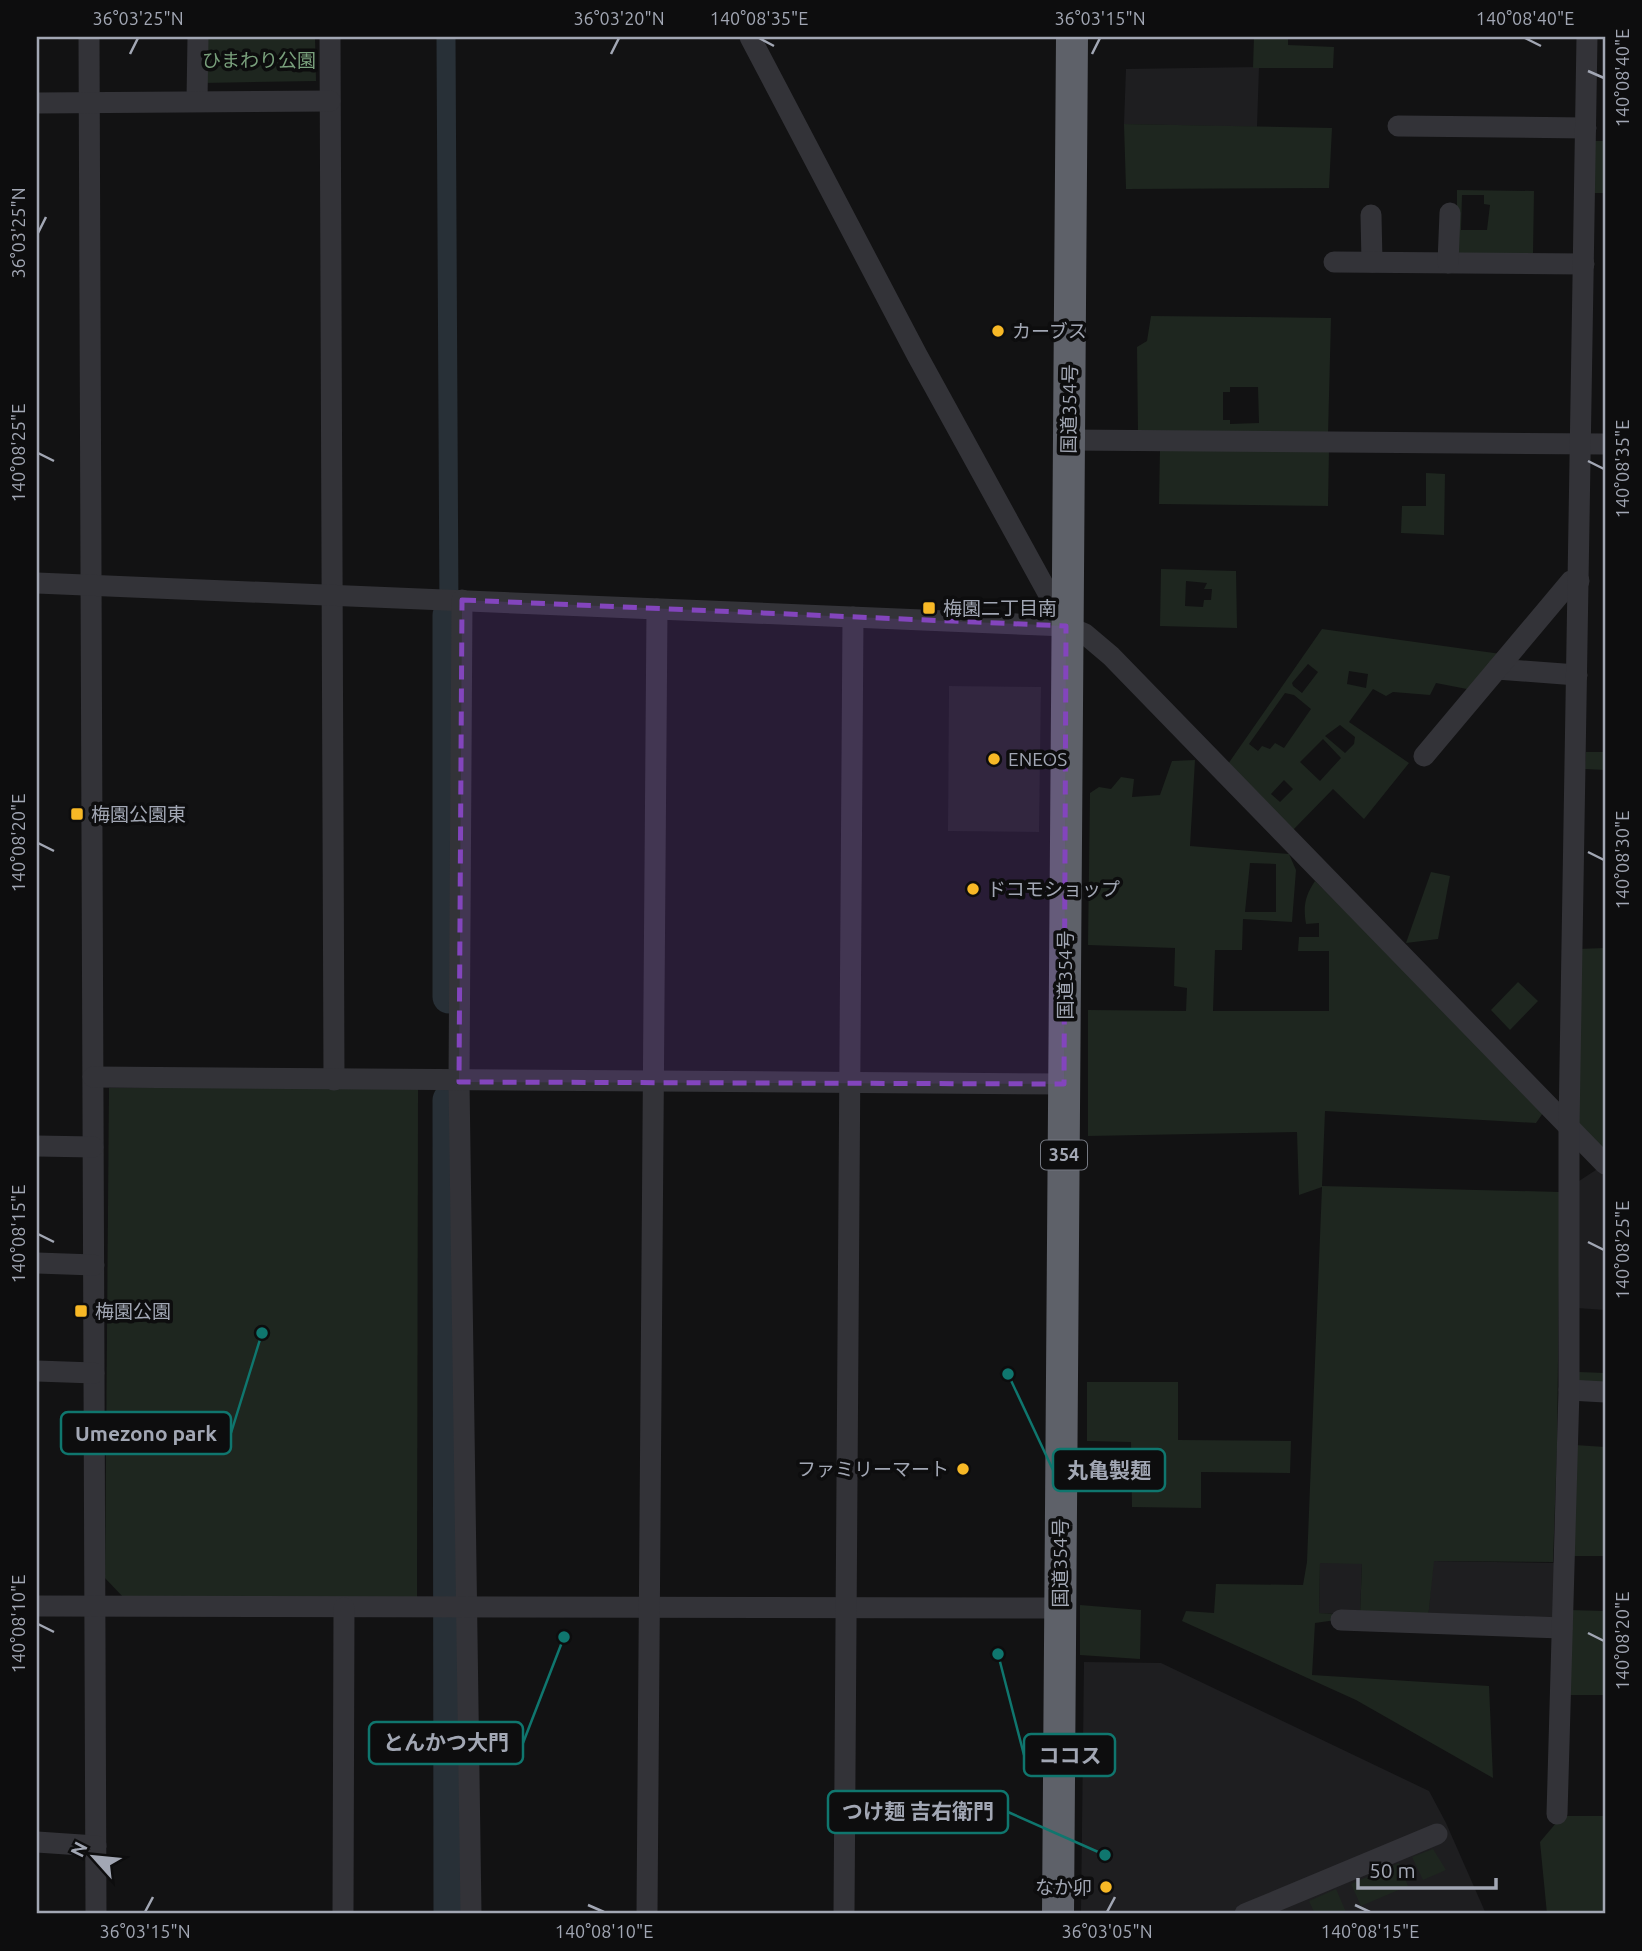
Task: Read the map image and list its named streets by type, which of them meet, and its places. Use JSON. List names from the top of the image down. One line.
{"streets":{"highway":["国道354号","354"]},"parks":["ひまわり公園"],"places":{"other":["カーブス","ENEOS","ドコモショップ","Umezono park","丸亀製麺","ファミリーマート","とんかつ大門","ココス","つけ麺 吉右衛門","なか卯"],"transit":["梅園二丁目南","梅園公園東","梅園公園"]},"scale_bar":"50 m","north":"top left","coordinates":["36°03'25\"N","36°03'20\"N","140°08'35\"E","36°03'15\"N","140°08'40\"E","140°08'25\"E","140°08'20\"E","140°08'30\"E","140°08'15\"E","140°08'10\"E","36°03'05\"N"]}
